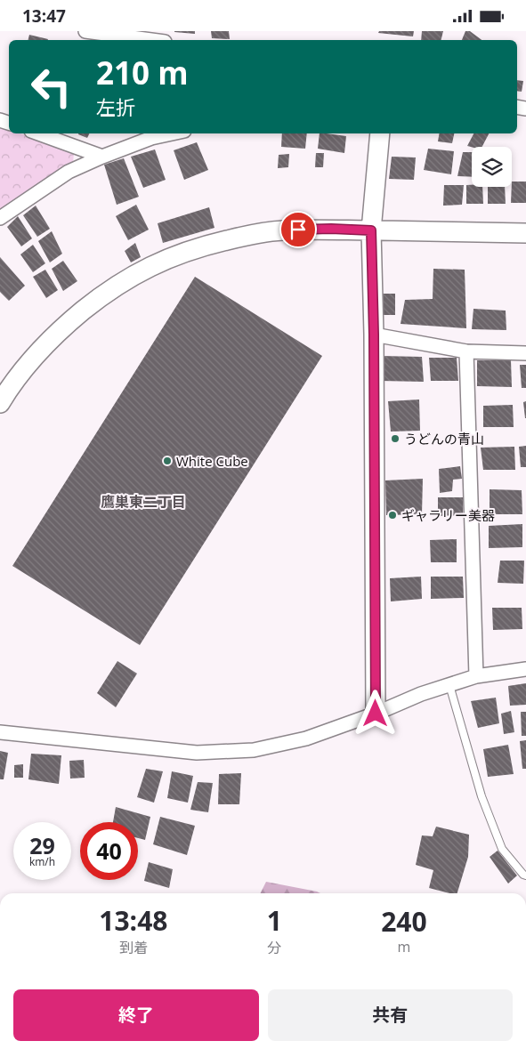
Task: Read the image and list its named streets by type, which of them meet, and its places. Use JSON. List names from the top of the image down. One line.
{"districts":["鷹巣東二丁目"],"places":["うどんの青山","White Cube","ギャラリー美器"],"page":{"status":"13:47","turn":["210 m","左折"],"speed":"29 km/h","limit":"40","eta":["13:48","到着","1","分","240","m"],"buttons":["終了","共有"]}}
